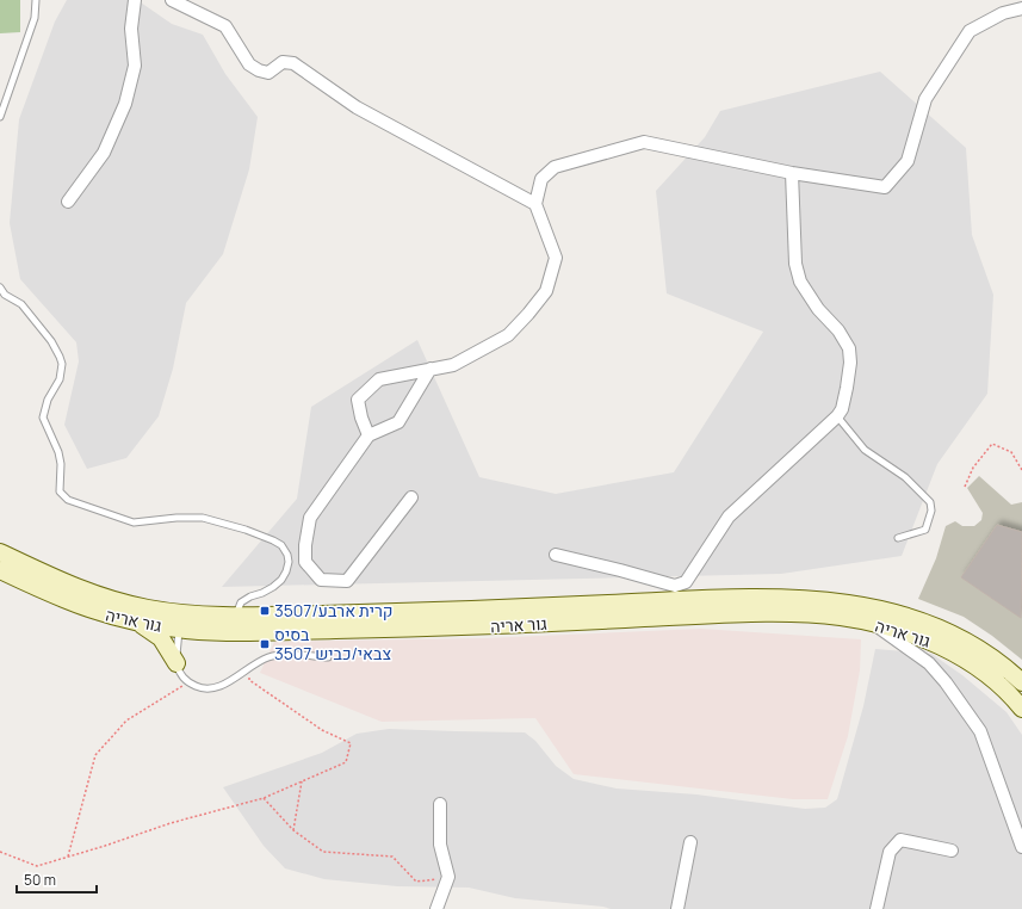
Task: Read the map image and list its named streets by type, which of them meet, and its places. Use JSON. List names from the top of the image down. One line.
{"streets":{"main road":["גור אריה"]},"places":{"transit":["קרית ארבע/3507","בסיס צבאי/כביש 3507"]},"scale_bar":"50 m"}
